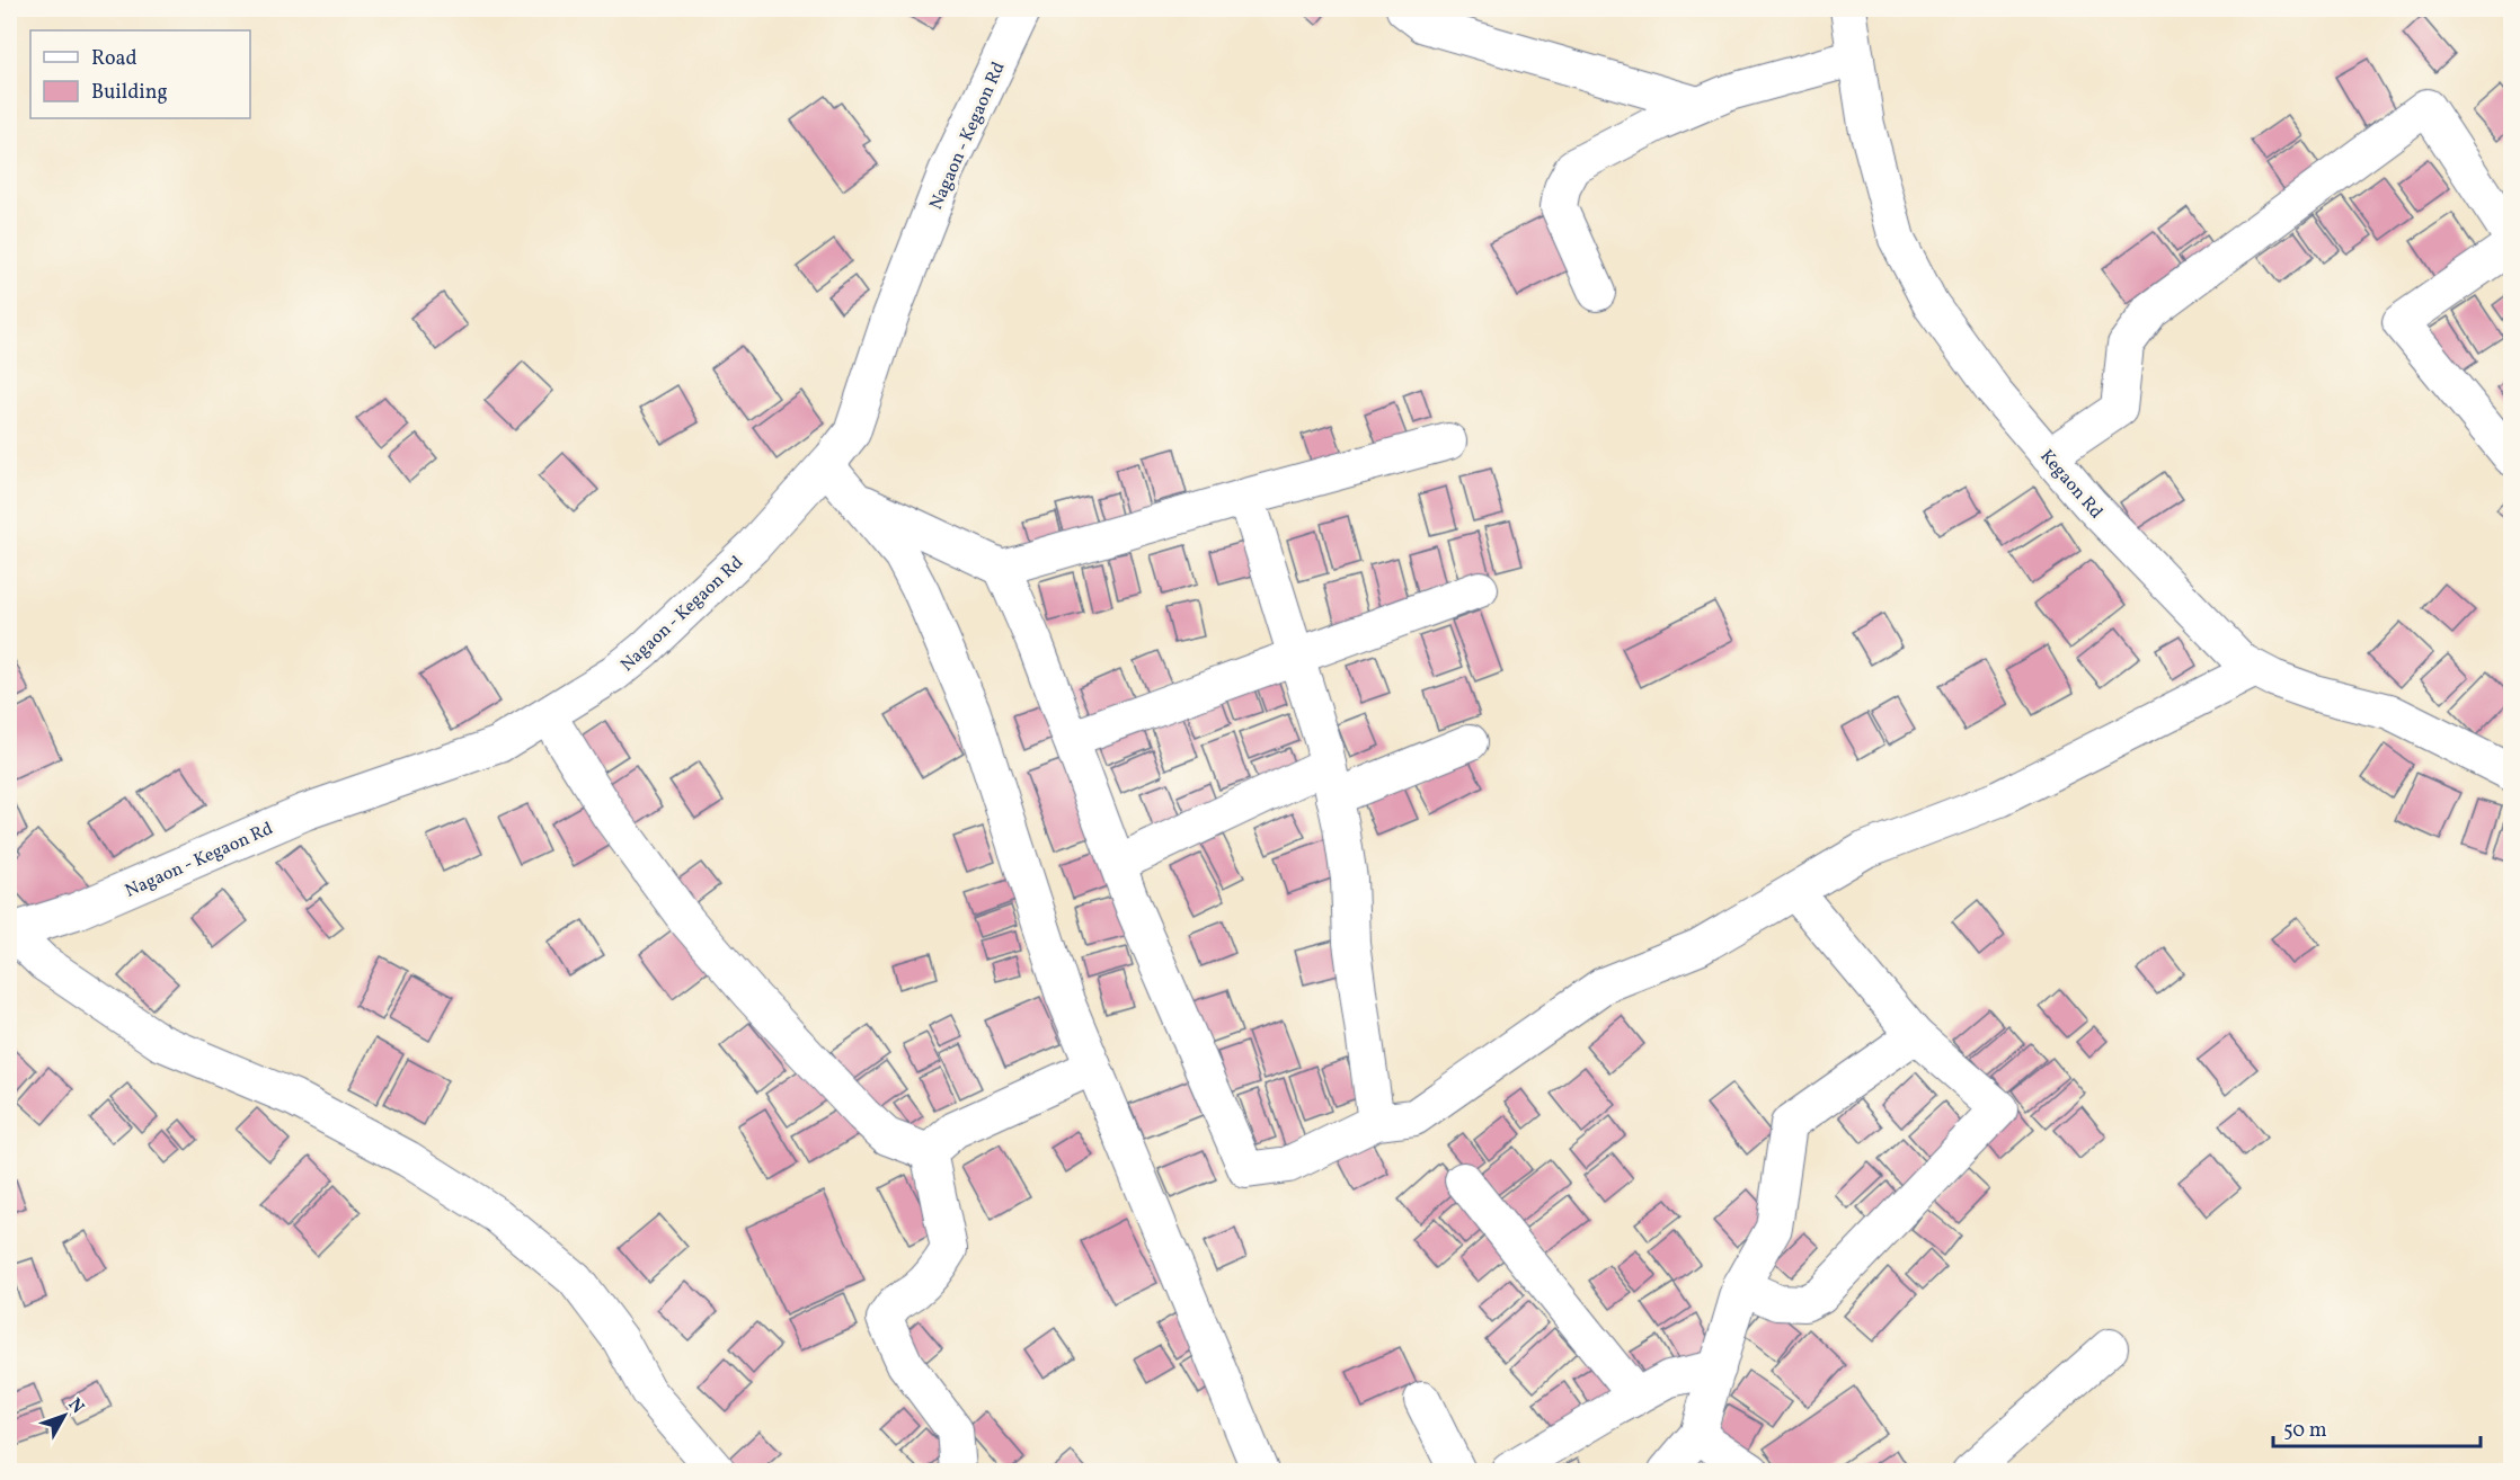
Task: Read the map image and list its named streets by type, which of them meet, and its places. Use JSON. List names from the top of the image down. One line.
{"streets":{"street":["Nagaon - Kegaon Rd","Kegaon Rd"]},"legend":["Road","Building"],"scale_bar":"50 m","north":"top right"}
